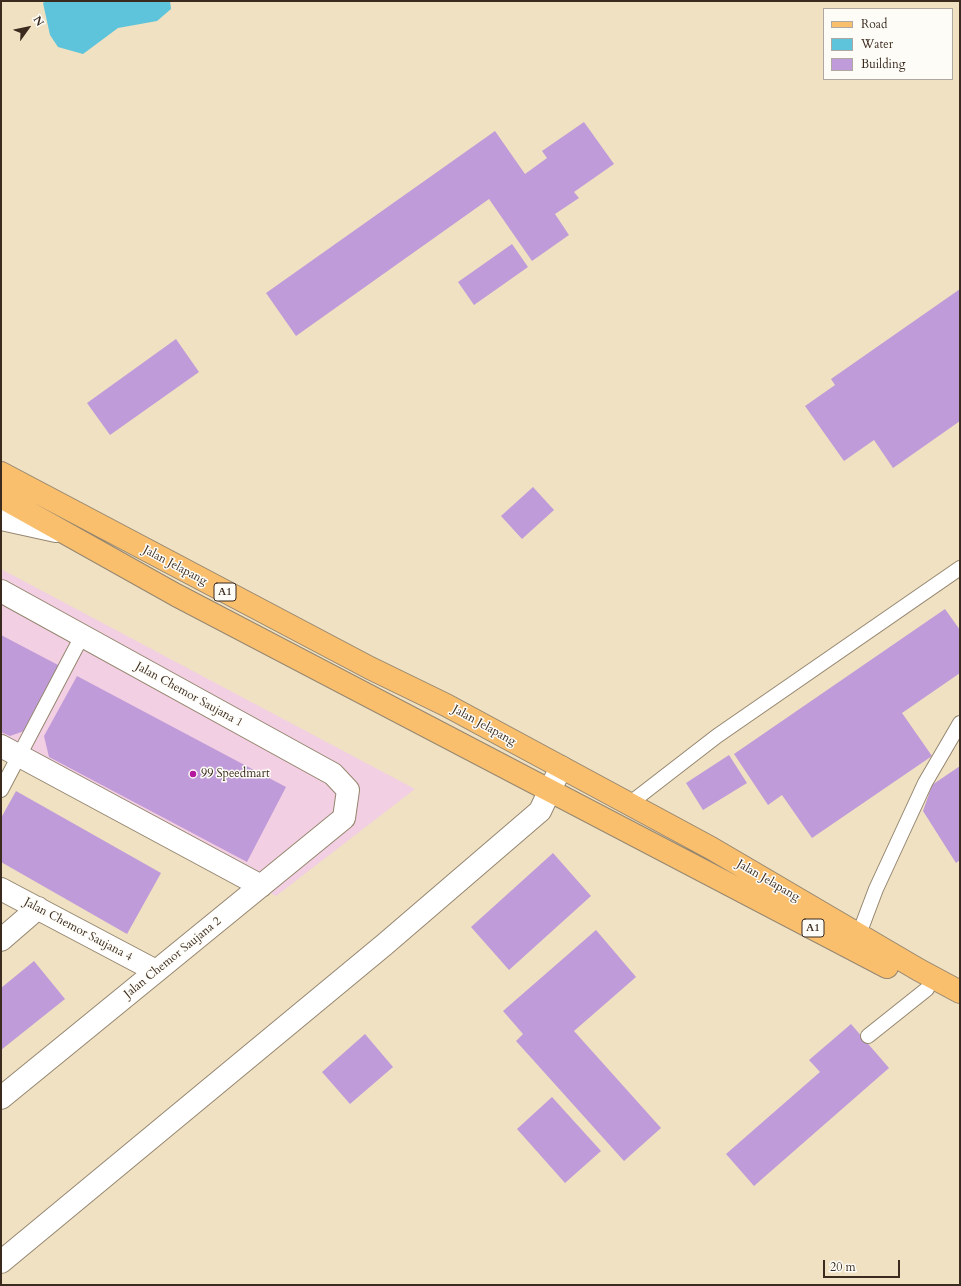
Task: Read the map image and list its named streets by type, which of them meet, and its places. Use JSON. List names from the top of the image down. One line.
{"streets":{"main road":["Jalan Jelapang","A1"],"street":["Jalan Chemor Saujana 1","Jalan Chemor Saujana 4","Jalan Chemor Saujana 2"]},"crossings":[["Jalan Chemor Saujana 1","Jalan Chemor Saujana 2"],["Jalan Chemor Saujana 4","Jalan Chemor Saujana 2"]],"places":["99 Speedmart"],"legend":["Road","Water","Building"],"scale_bar":"20 m","north":"top right"}
